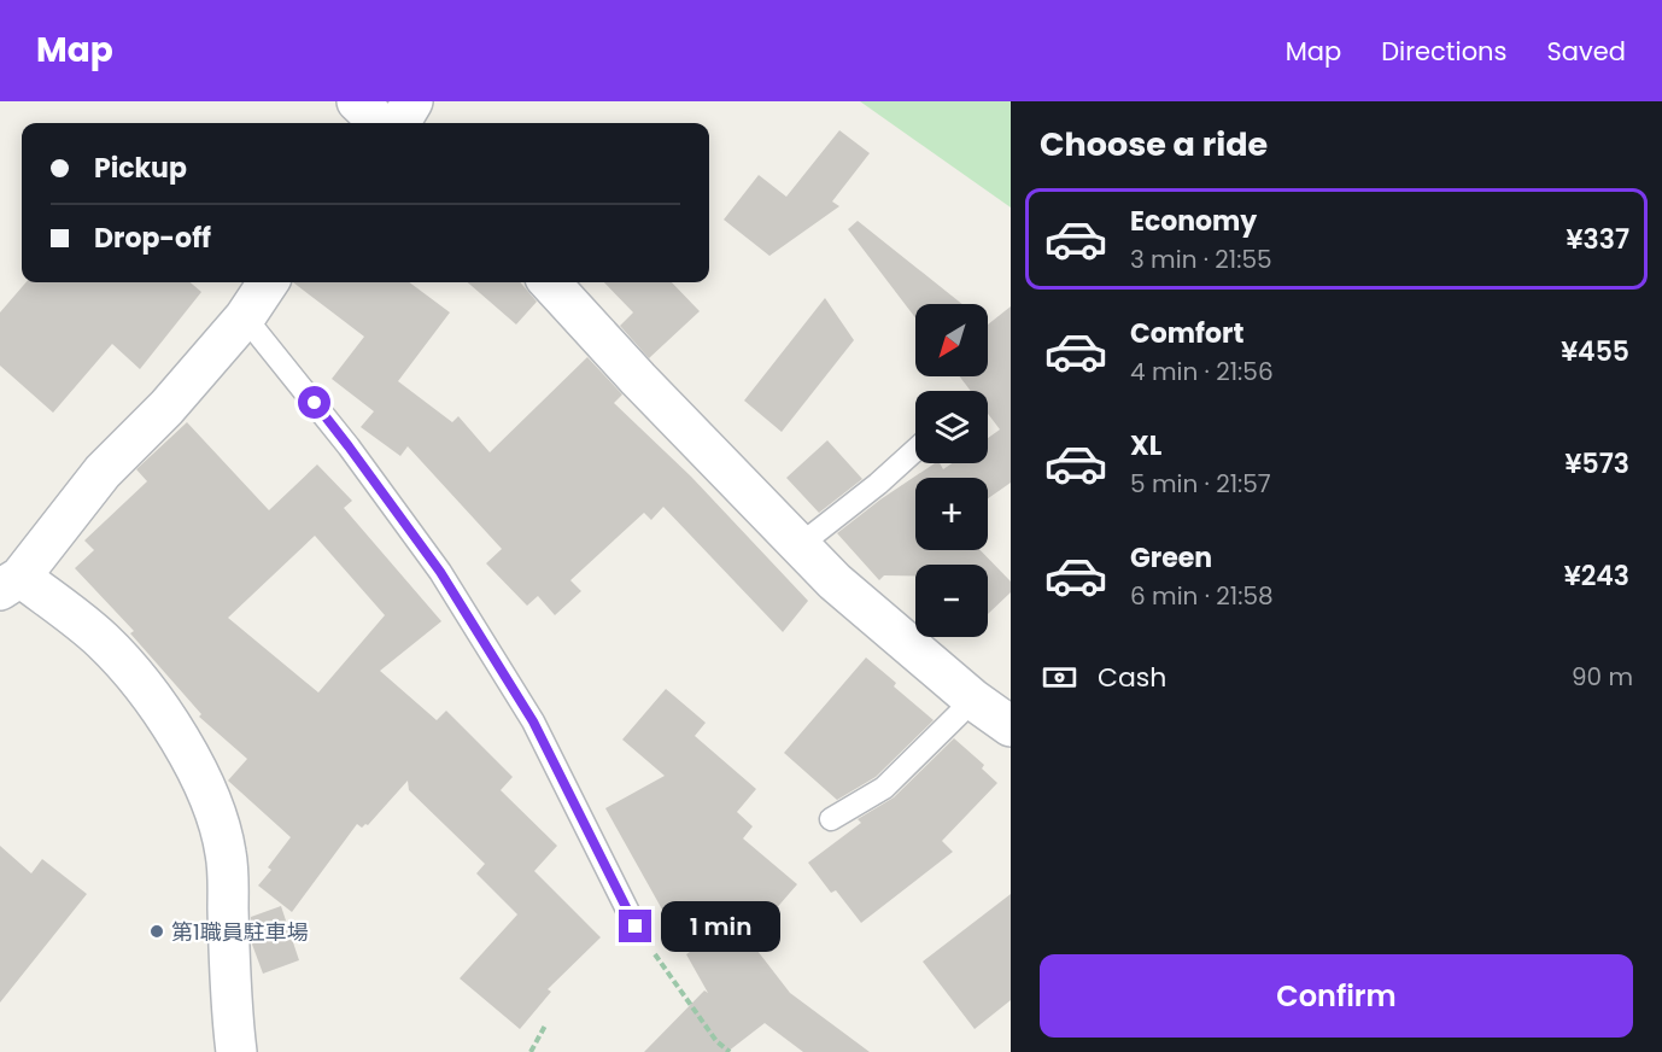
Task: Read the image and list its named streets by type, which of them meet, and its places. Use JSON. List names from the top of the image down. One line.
{"places":["第1職員駐車場"],"north":"bottom left","page":{"header":"Map","nav":["Map","Directions","Saved"],"heading":"Choose a ride","banner":["Pickup","Drop-off"],"list":[{"name":"Economy","note":"3 min · 21:55","value":"¥337"},{"name":"Comfort","note":"4 min · 21:56","value":"¥455"},{"name":"XL","note":"5 min · 21:57","value":"¥573"},{"name":"Green","note":"6 min · 21:58","value":"¥243"}],"map_buttons":["+","−"],"pay":["Cash","90 m"],"bubble":"1 min","buttons":"Confirm"}}
